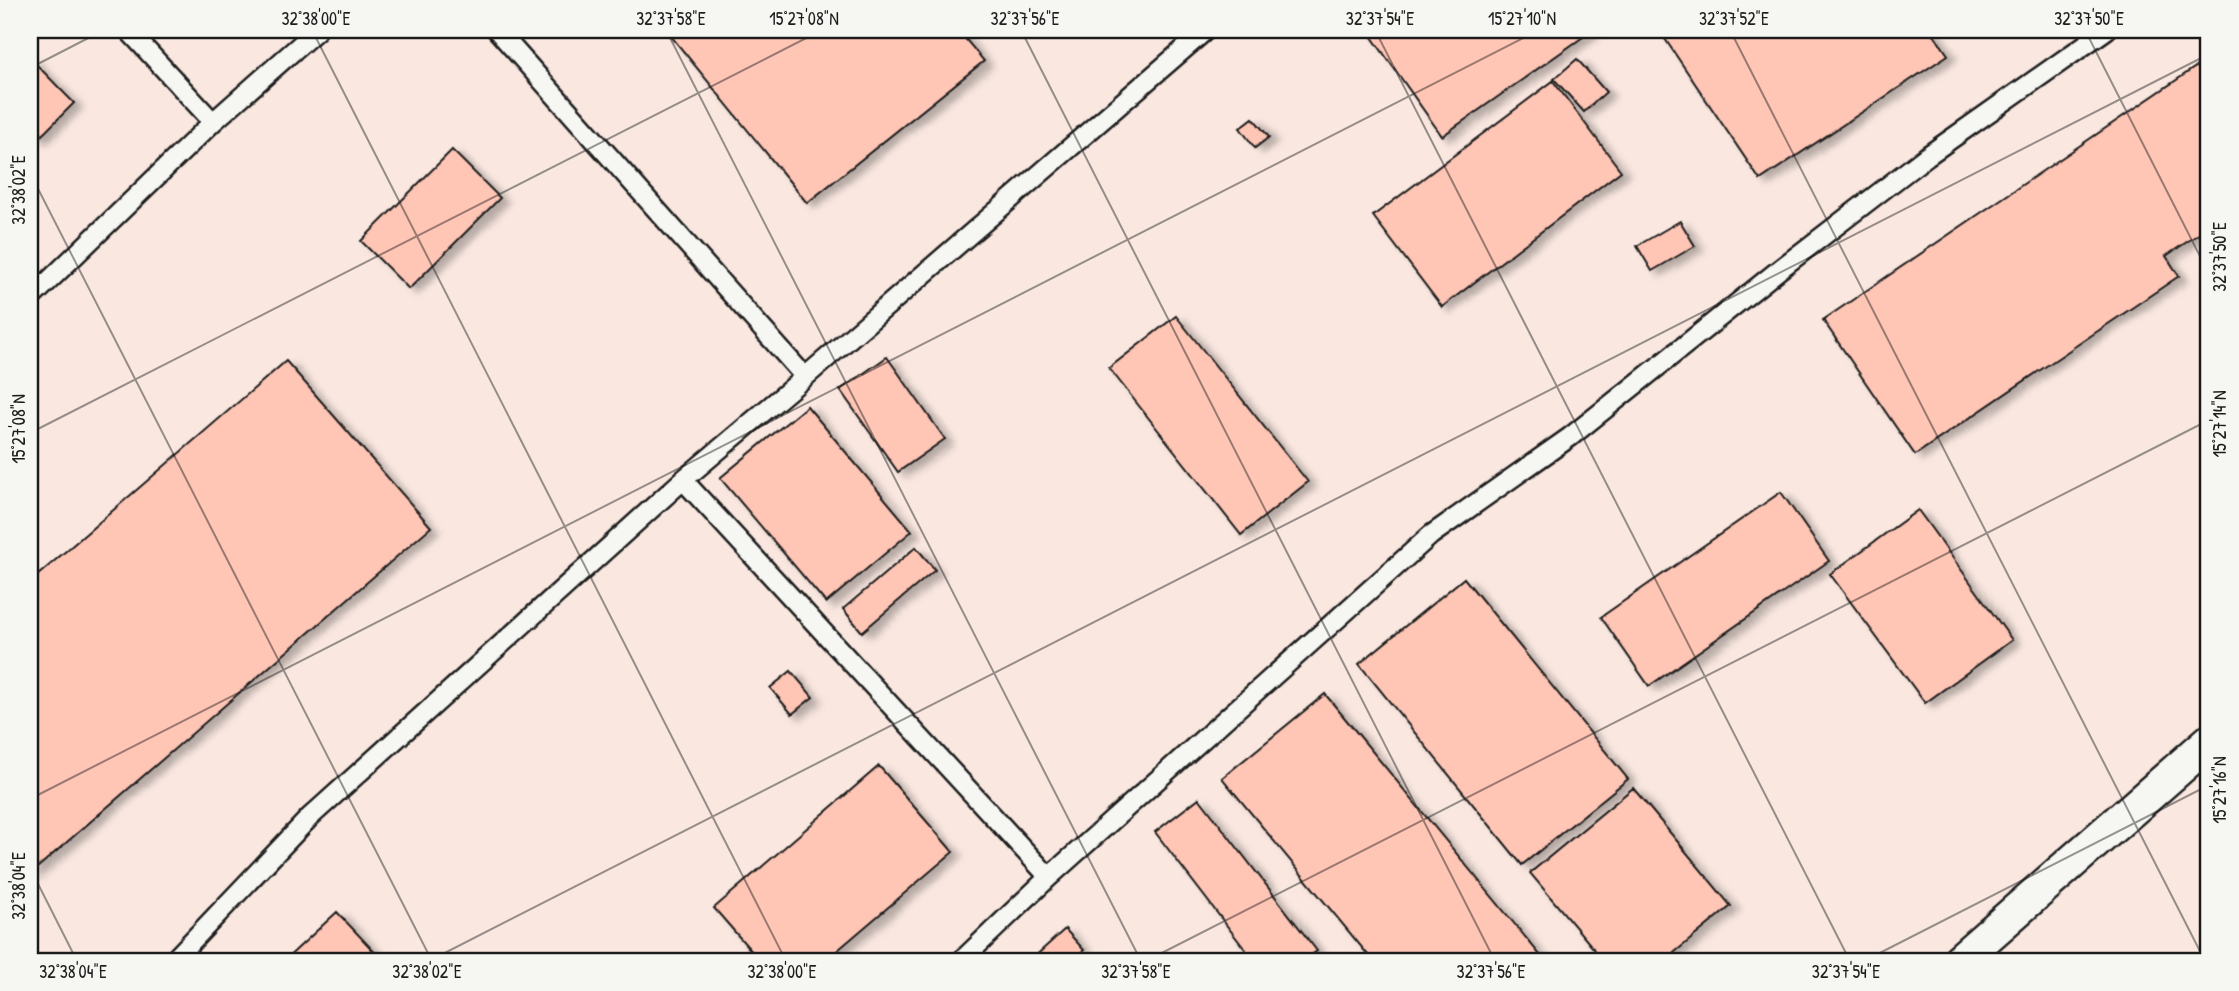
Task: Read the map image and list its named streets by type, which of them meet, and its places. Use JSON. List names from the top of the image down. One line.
{"coordinates":["32°38'00\"E","32°37'58\"E","15°27'08\"N","32°37'56\"E","32°37'54\"E","15°27'10\"N","32°37'52\"E","32°37'50\"E","32°38'02\"E","15°27'14\"N","15°27'16\"N","32°38'04\"E"]}
